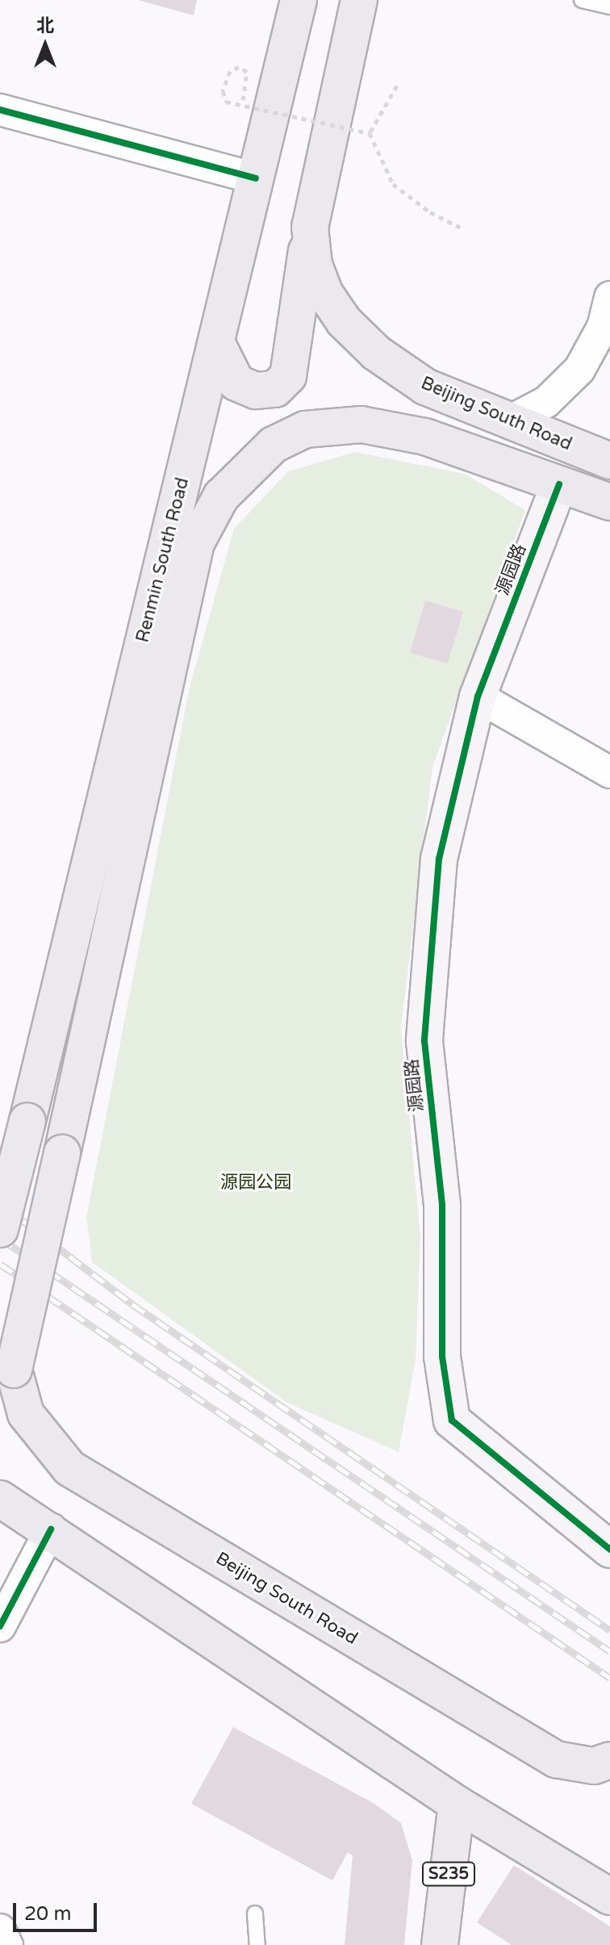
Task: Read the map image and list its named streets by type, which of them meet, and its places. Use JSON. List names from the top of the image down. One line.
{"streets":{"main road":["Beijing South Road","Renmin South Road","S235"],"street":["源园路"]},"crossings":[["Beijing South Road","Renmin South Road"],["Renmin South Road","源园路"]],"parks":["源园公园"],"scale_bar":"20 m","north":"top"}
